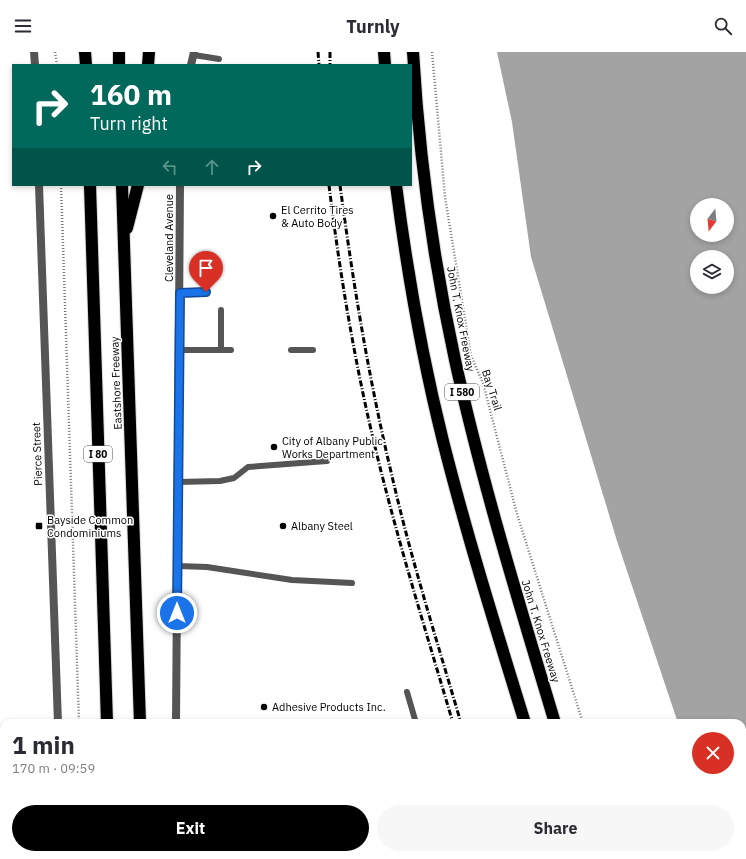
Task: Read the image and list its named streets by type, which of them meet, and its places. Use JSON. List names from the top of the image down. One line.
{"streets":{"highway":["John T. Knox Freeway","Eastshore Freeway","I 580","I 80"],"street":["Cleveland Avenue","Pierce Street"],"path":["Bay Trail"]},"places":{"other":["El Cerrito Tires & Auto Body","City of Albany Public Works Department","Albany Steel","Adhesive Products Inc."],"transit":["Bayside Common Condominiums"]},"north":"bottom","page":{"header":"Turnly","turn":["160 m","Turn right"],"heading":["1 min","170 m · 09:59"],"buttons":["Exit","Share"]}}
